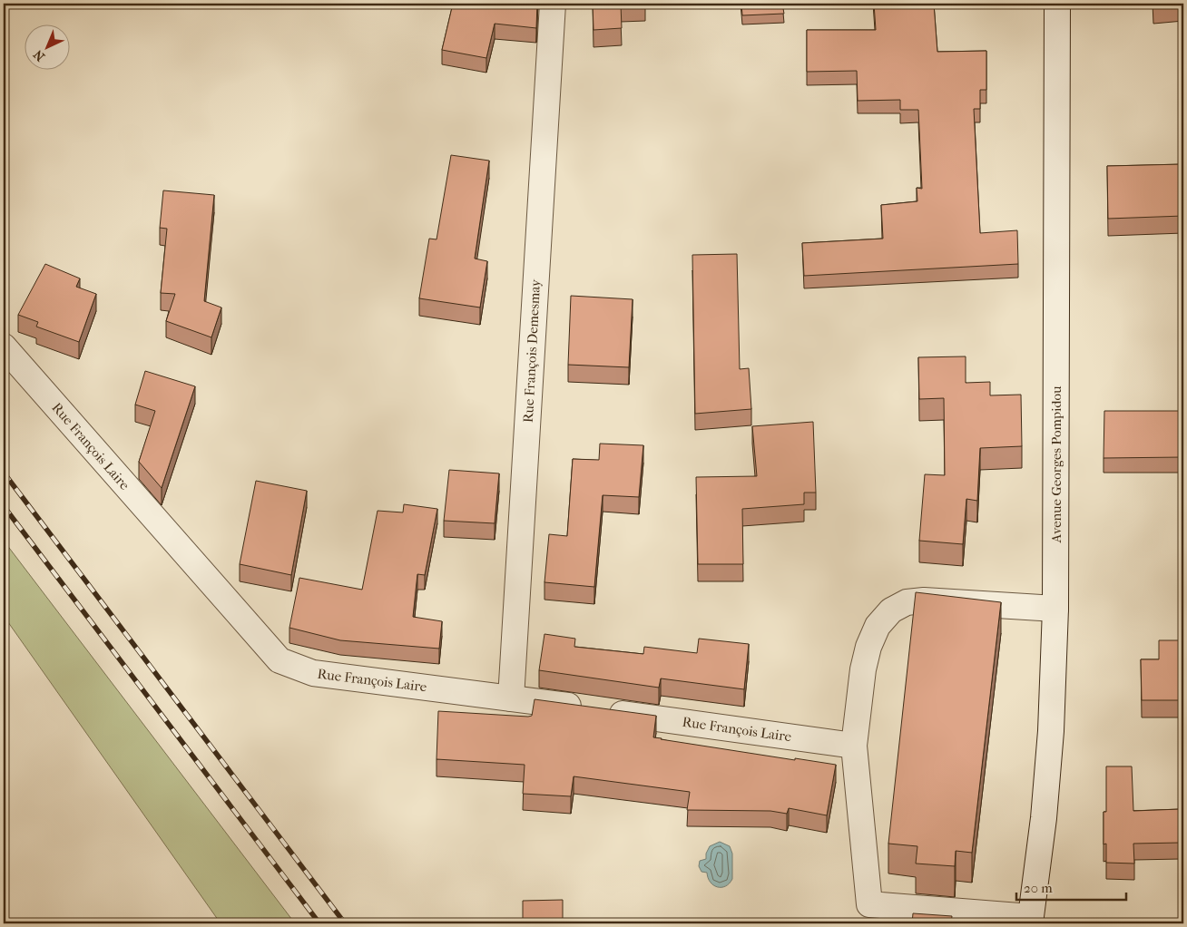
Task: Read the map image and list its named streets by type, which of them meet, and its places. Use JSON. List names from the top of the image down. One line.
{"streets":{"street":["Rue François Demesmay","Rue François Laire","Avenue Georges Pompidou"]},"crossings":[["Rue François Demesmay","Rue François Laire"]],"scale_bar":"20 m","north":"bottom left"}
